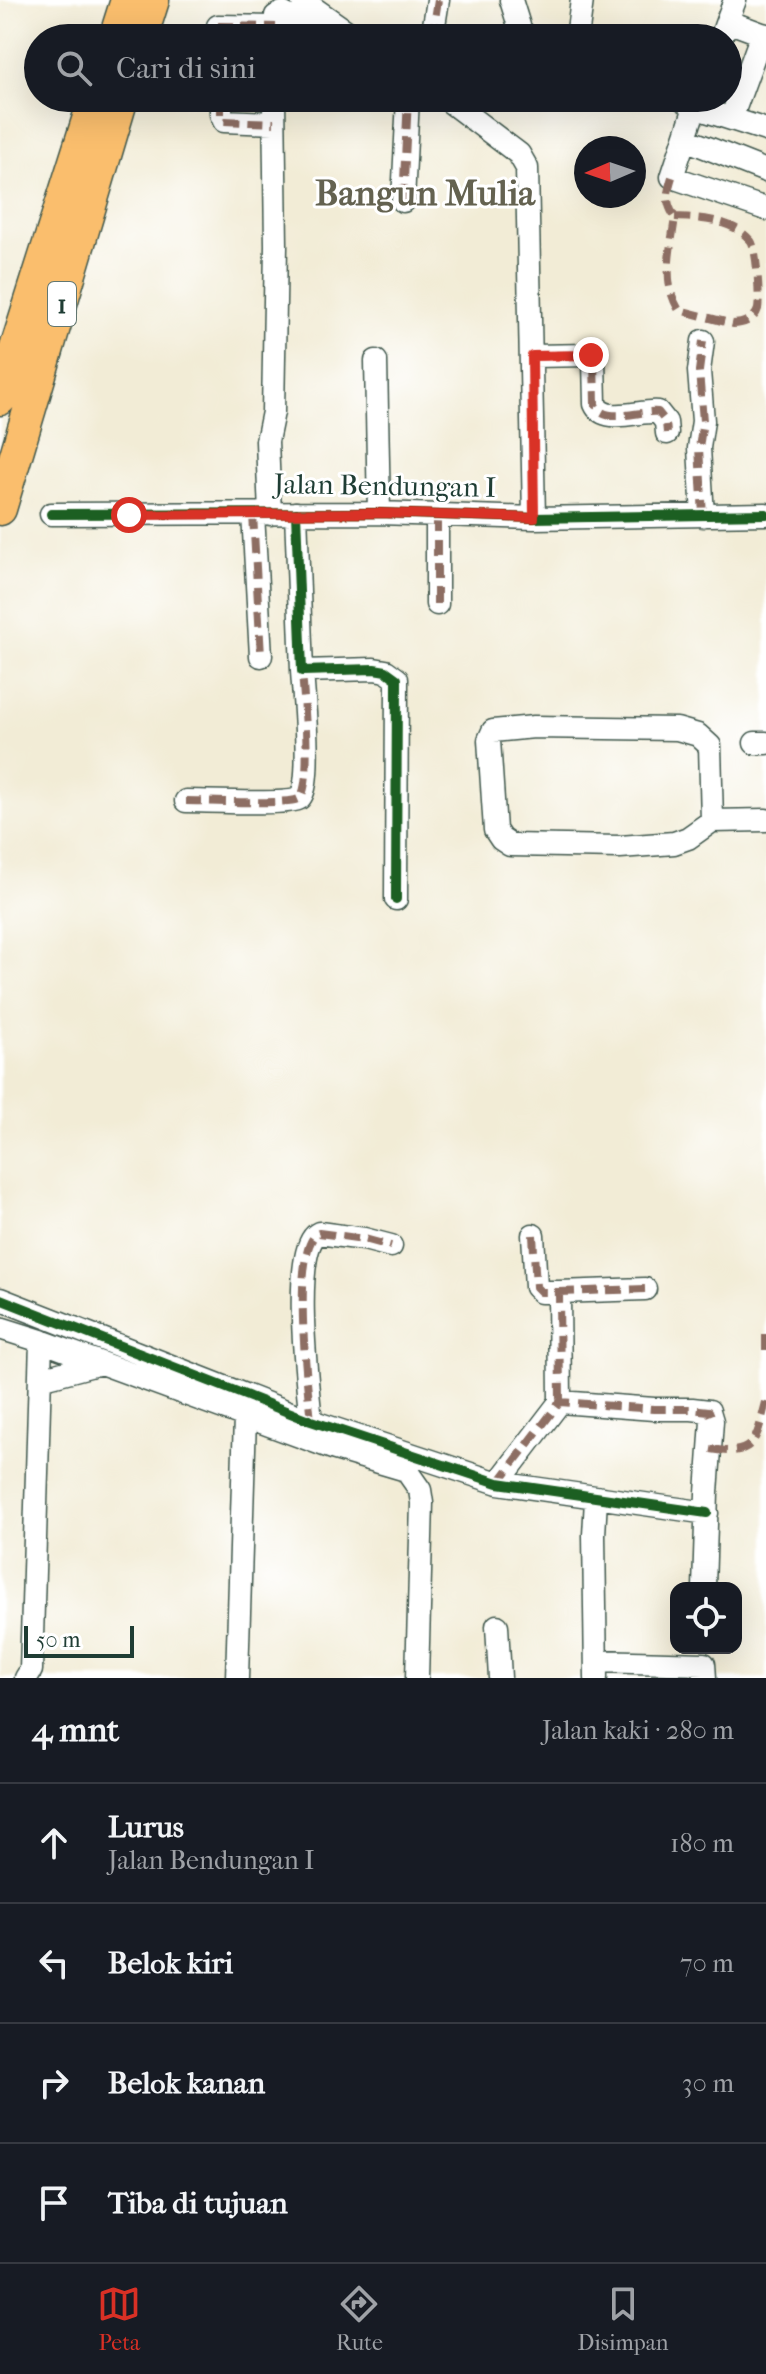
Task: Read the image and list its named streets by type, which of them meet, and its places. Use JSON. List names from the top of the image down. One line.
{"streets":{"highway":["1"],"street":["Jalan Bendungan I"]},"districts":["Bangun Mulia"],"scale_bar":"50 m","north":"left","page":{"search":"Cari di sini","scale":"50 m","heading":["4 mnt","Jalan kaki · 280 m"],"list":[["Lurus","Jalan Bendungan I","180 m"],["Belok kiri","70 m"],["Belok kanan","30 m"],"Tiba di tujuan"],"nav":["Peta","Rute","Disimpan"]}}
